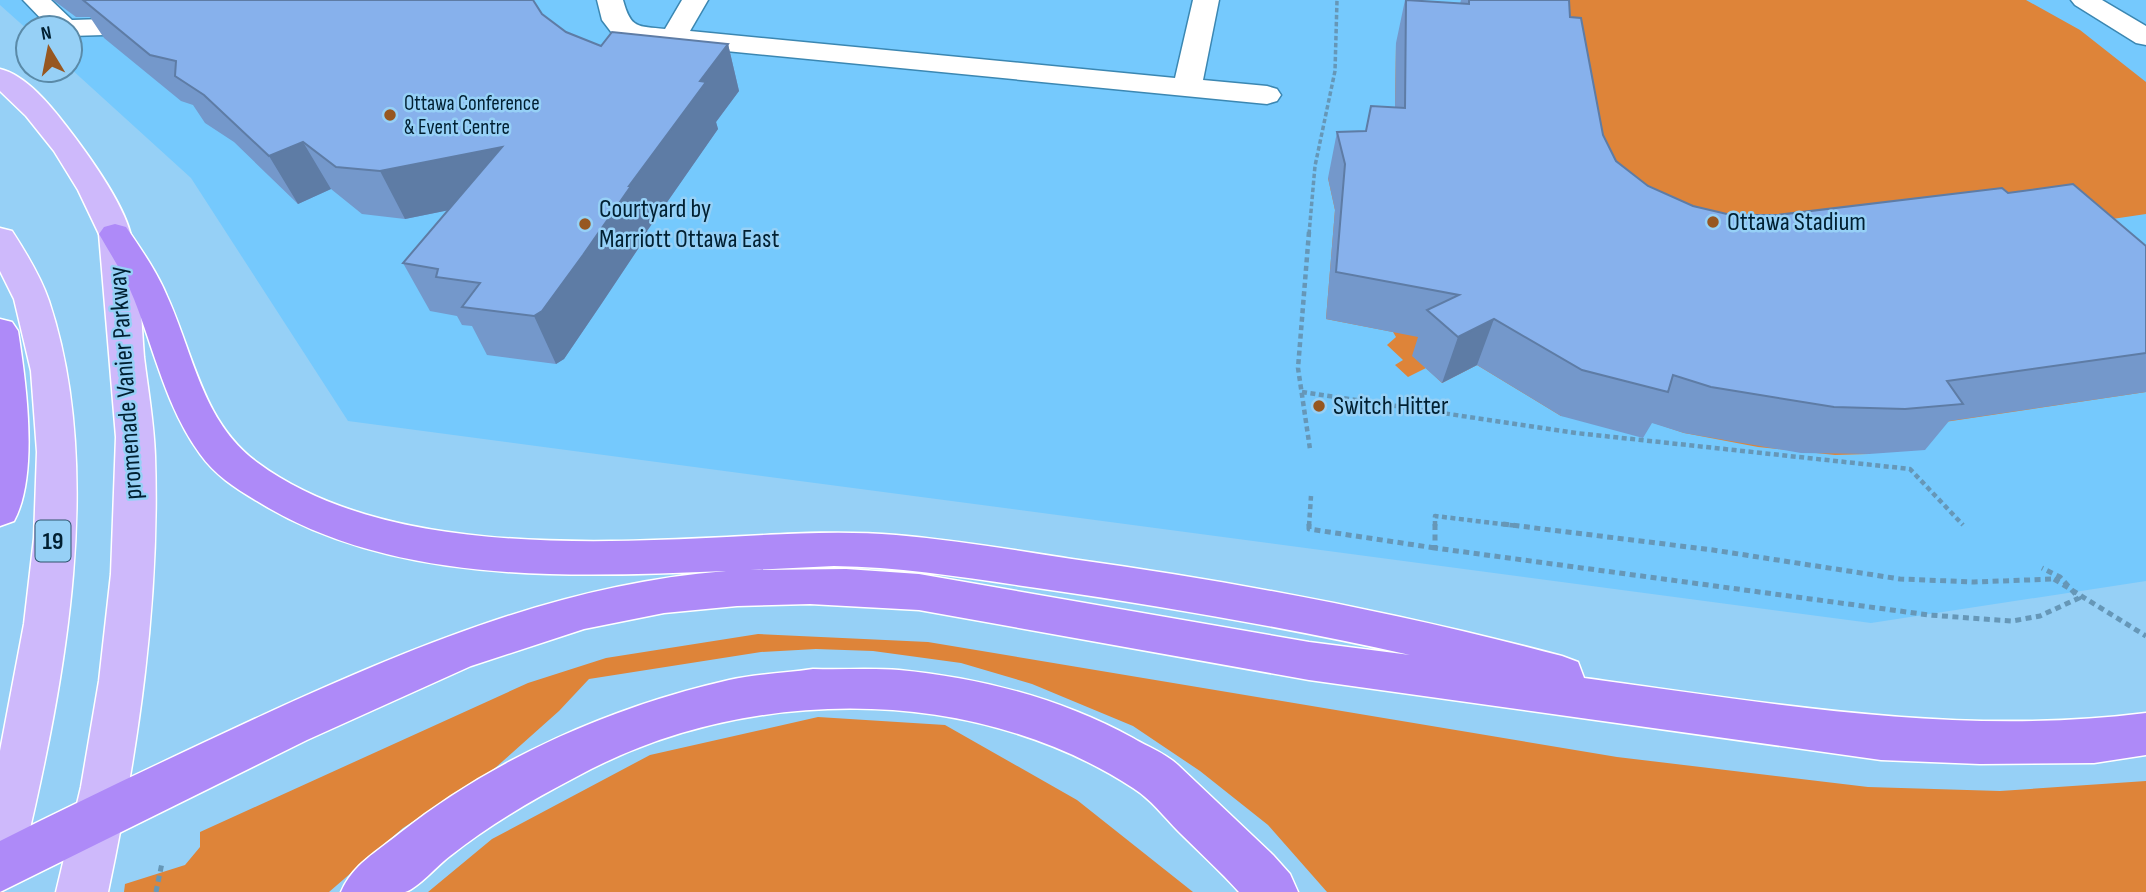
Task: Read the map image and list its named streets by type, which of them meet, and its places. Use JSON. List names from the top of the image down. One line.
{"streets":{"main road":["promenade Vanier Parkway","19"]},"places":["Ottawa Conference & Event Centre","Ottawa Stadium","Courtyard by Marriott Ottawa East","Switch Hitter"],"north":"top"}
